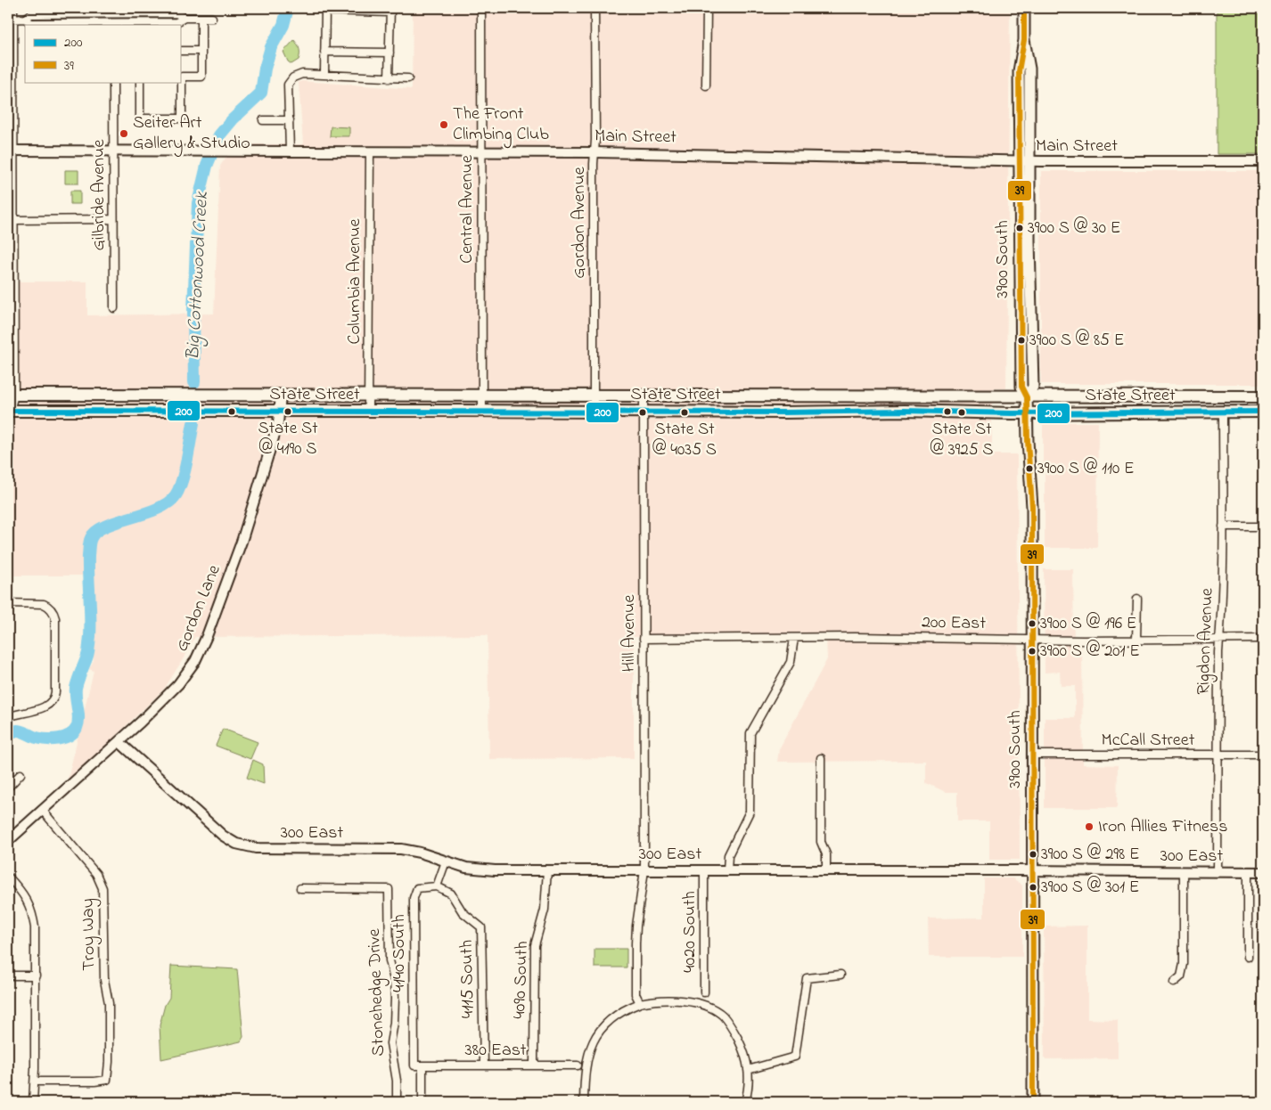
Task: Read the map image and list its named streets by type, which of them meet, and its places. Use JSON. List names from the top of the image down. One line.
{"streets":{"main road":["3900 South","State Street"],"street":["Main Street","Gilbride Avenue","Central Avenue","Gordon Avenue","Columbia Avenue","Gordon Lane","200 East","Hill Avenue","Rigdon Avenue","McCall Street","300 East","4020 South","Troy Way","4140 South","4115 South","4090 South","Stonehedge Drive","380 East"]},"crossings":[["Main Street","Gilbride Avenue"],["Main Street","Central Avenue"],["Main Street","Gordon Avenue"],["Main Street","3900 South"],["Main Street","Columbia Avenue"],["Central Avenue","State Street"],["Gordon Avenue","State Street"],["3900 South","State Street"],["3900 South","200 East"],["3900 South","McCall Street"],["3900 South","300 East"],["Columbia Avenue","State Street"],["State Street","Gordon Lane"],["State Street","Hill Avenue"],["State Street","Rigdon Avenue"],["Gordon Lane","300 East"],["Gordon Lane","Troy Way"],["200 East","Hill Avenue"],["200 East","Rigdon Avenue"],["Hill Avenue","300 East"],["Rigdon Avenue","McCall Street"],["Rigdon Avenue","300 East"],["300 East","4020 South"],["300 East","4090 South"],["4140 South","4115 South"],["4140 South","380 East"],["4115 South","380 East"],["4090 South","380 East"]],"water":["Big Cottonwood Creek"],"places":["The Front Climbing Club","Seiter Art Gallery & Studio","3900 S @ 30 E","3900 S @ 85 E","State St @ 4190 S","State St @ 4035 S","State St @ 3925 S","3900 S @ 110 E","3900 S @ 196 E","3900 S @ 201 E","Iron Allies Fitness","3900 S @ 298 E","3900 S @ 301 E"],"lines":["transit line 39","transit line 200"],"legend":["200","39"]}
